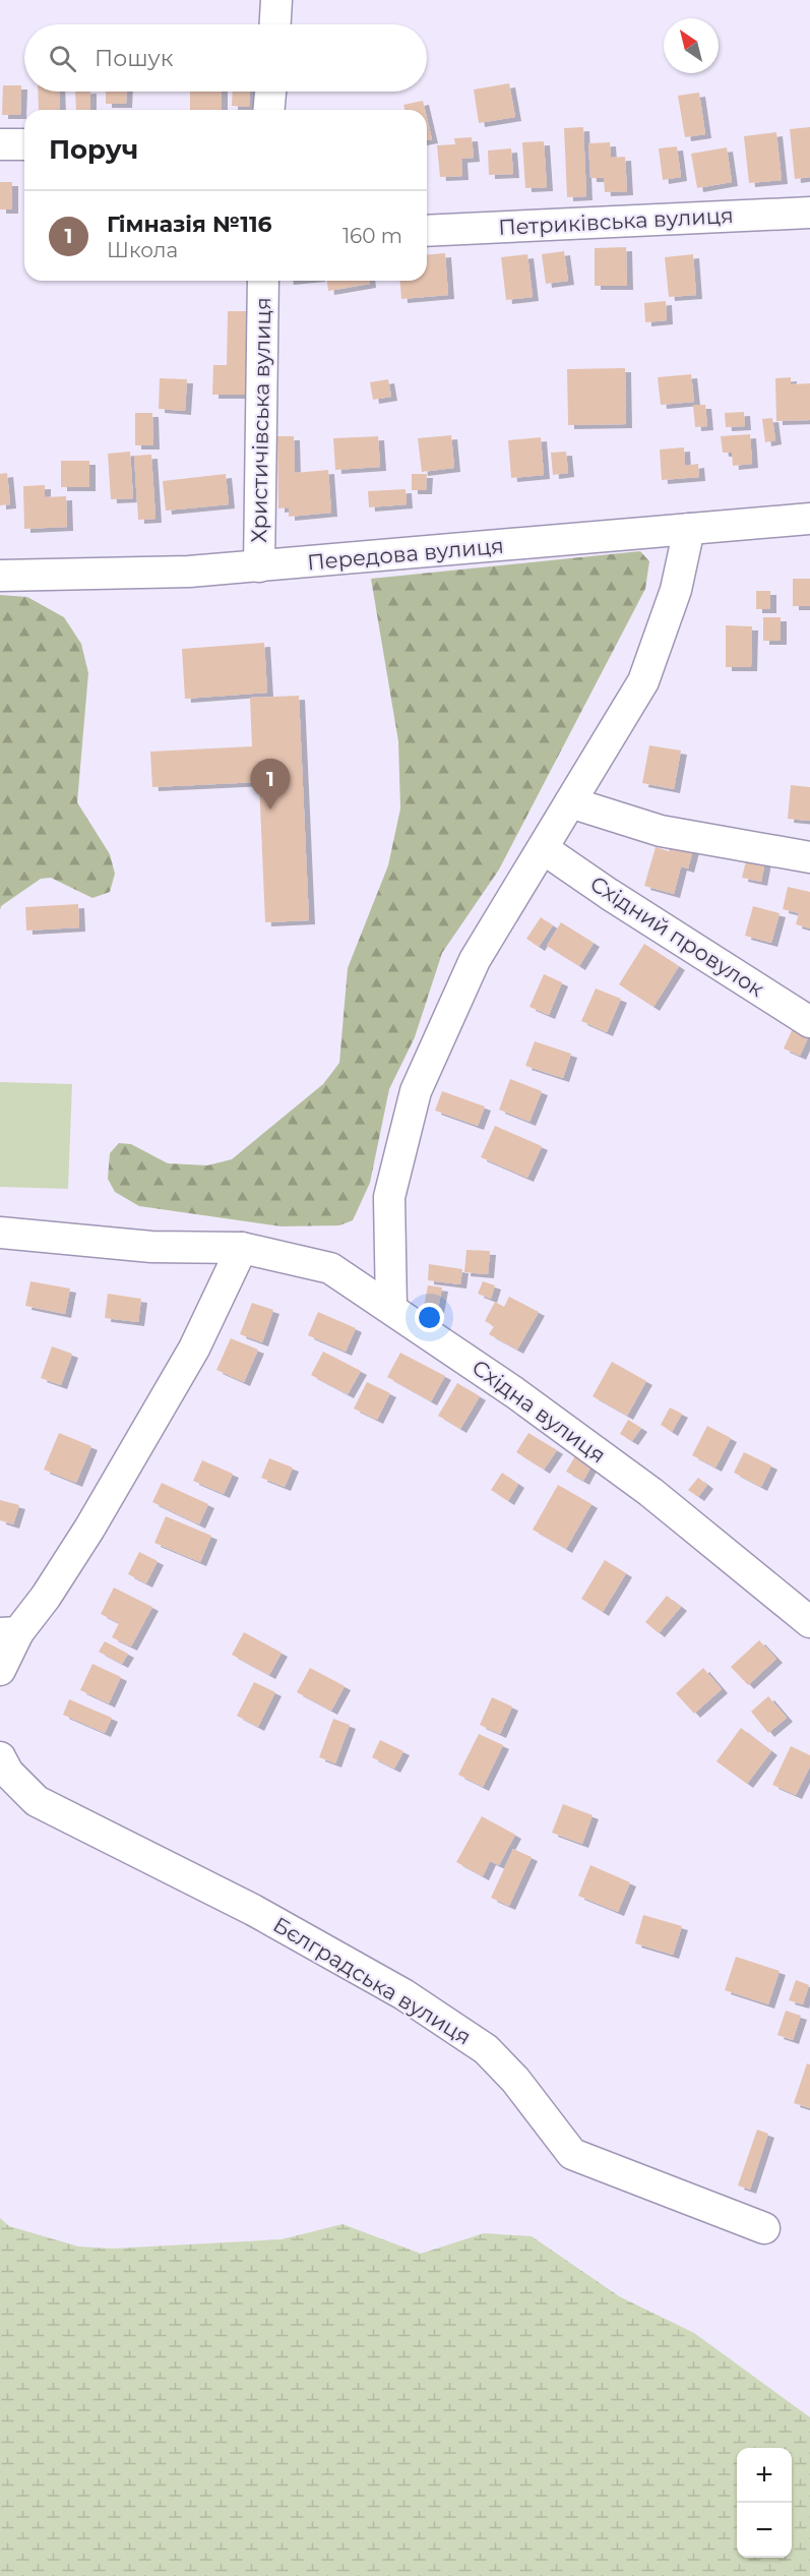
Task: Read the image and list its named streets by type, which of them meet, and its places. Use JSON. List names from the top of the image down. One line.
{"streets":{"street":["Петриківська вулиця","Христичівська вулиця","Передова вулиця","Східний провулок","Східна вулиця","Бєлградська вулиця"]},"crossings":[["Христичівська вулиця","Передова вулиця"]],"north":"top left","page":{"search":"Пошук","heading":"Поруч","list":[{"mark":"1","name":"Гімназія №116","note":"Школа","value":"160 m"}],"pins":"1","map_buttons":["+","−"]}}
